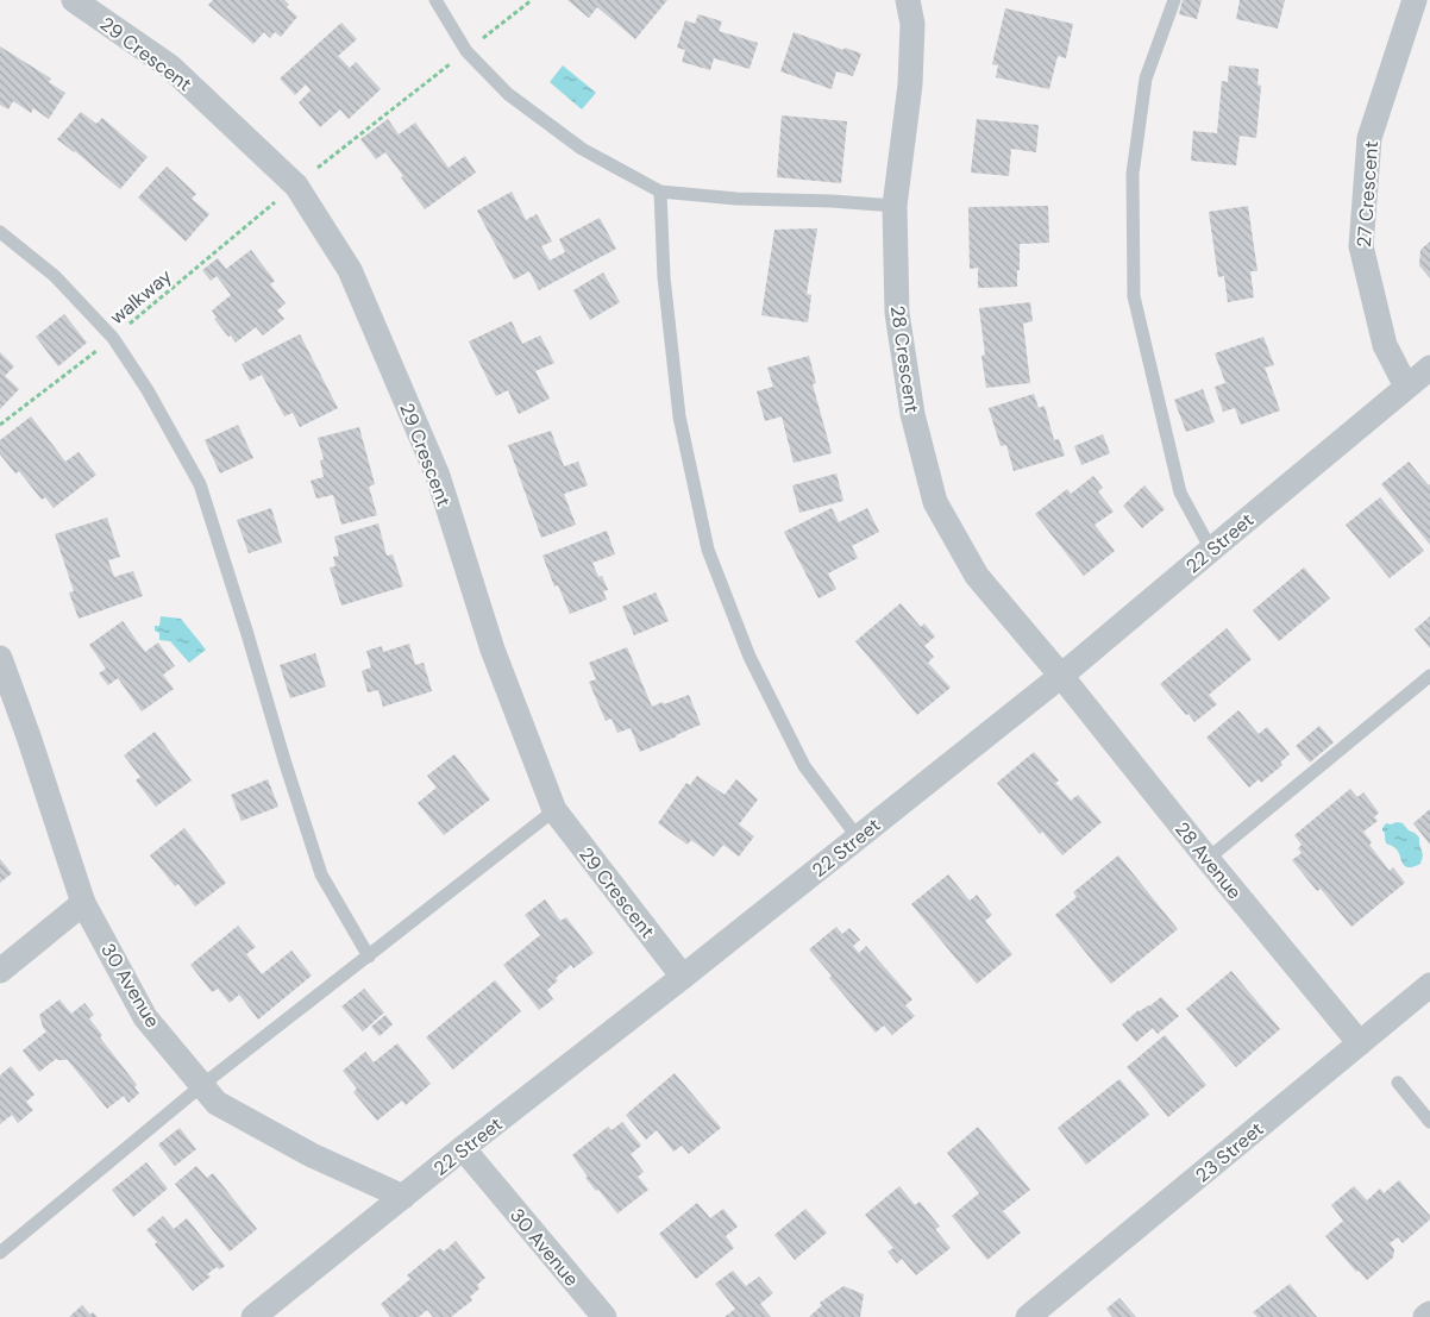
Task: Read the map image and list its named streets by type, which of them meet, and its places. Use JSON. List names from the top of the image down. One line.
{"streets":{"street":["29 Crescent","27 Crescent","28 Crescent","22 Street","28 Avenue","30 Avenue","23 Street"],"path":["walkway"]},"crossings":[["29 Crescent","walkway"],["29 Crescent","22 Street"],["27 Crescent","22 Street"],["28 Crescent","22 Street"],["28 Crescent","28 Avenue"],["22 Street","28 Avenue"],["22 Street","30 Avenue"],["28 Avenue","23 Street"]]}
